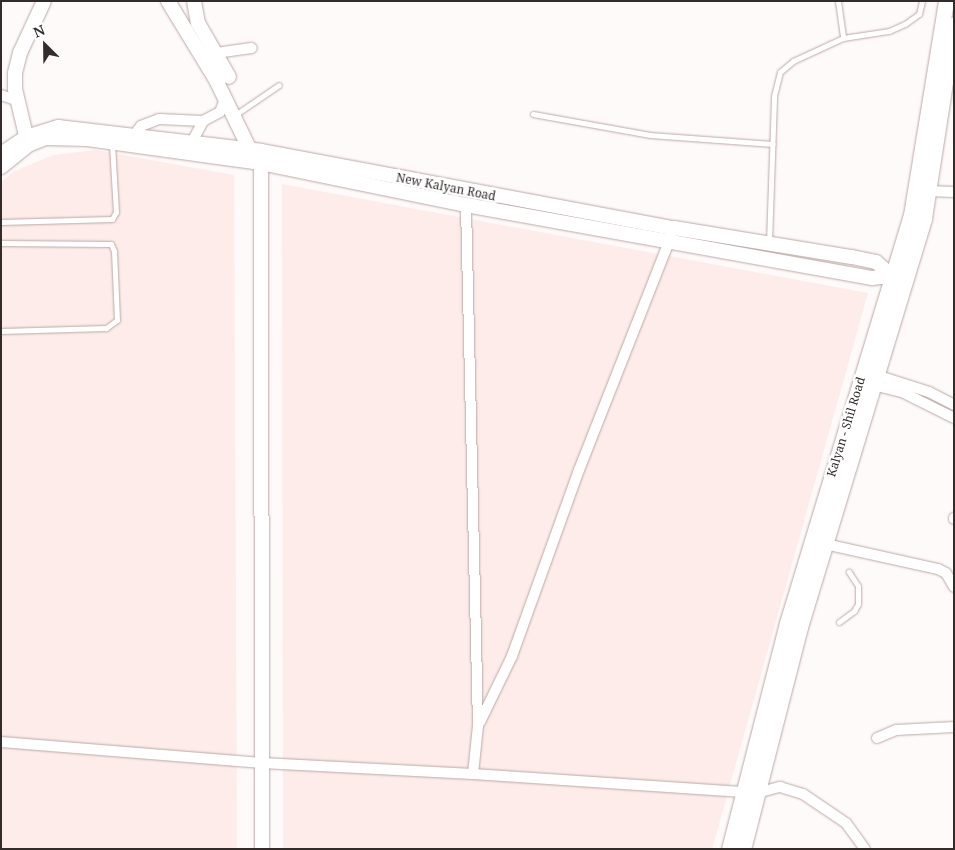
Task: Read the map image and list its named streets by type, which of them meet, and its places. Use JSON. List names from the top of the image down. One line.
{"streets":{"main road":["Kalyan - Shil Road"],"street":["New Kalyan Road"]},"crossings":[["New Kalyan Road","Kalyan - Shil Road"]],"north":"top left"}
